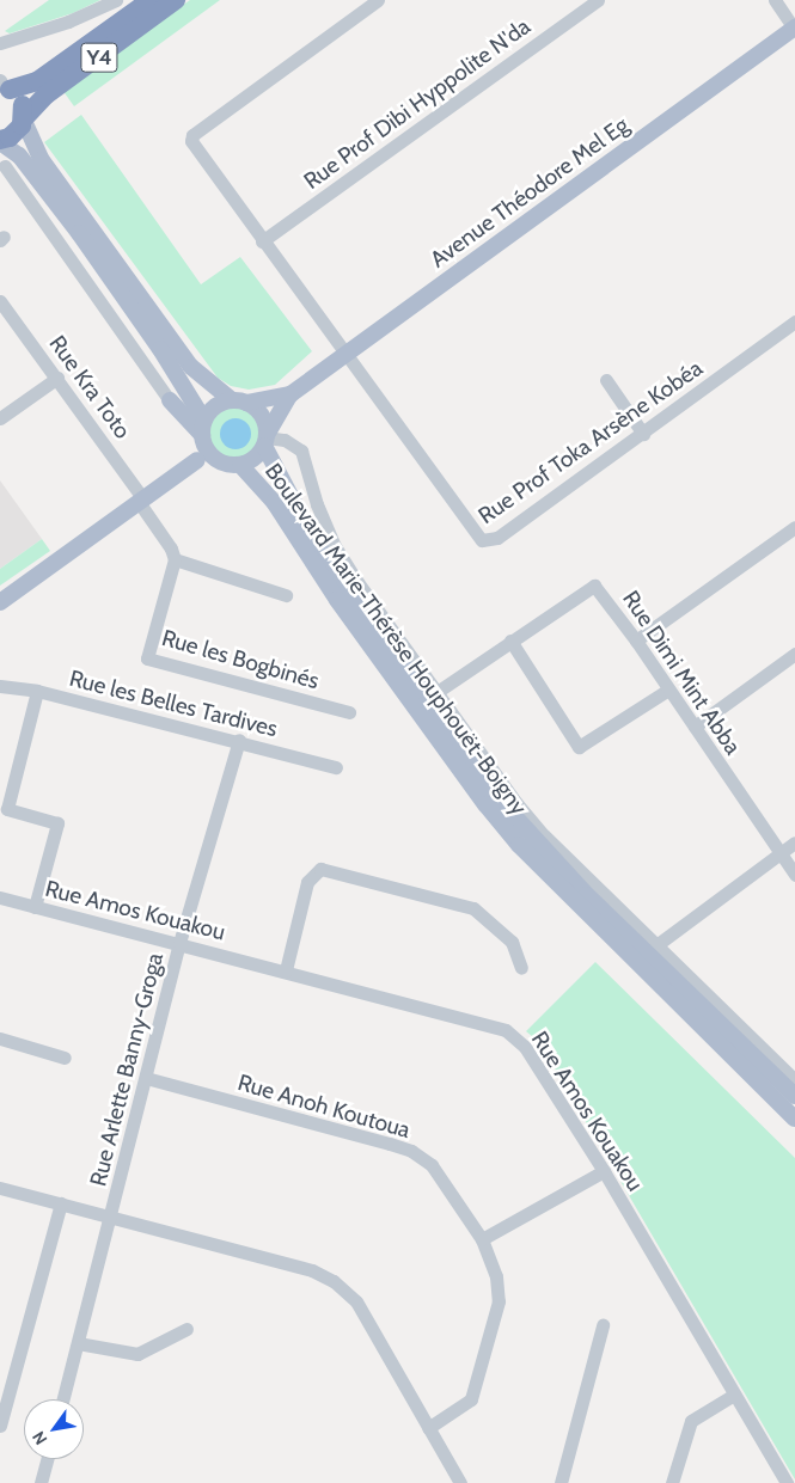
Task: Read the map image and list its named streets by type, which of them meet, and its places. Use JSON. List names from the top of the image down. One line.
{"streets":{"highway":["Y4"],"main road":["Avenue Théodore Mel Eg","Boulevard Marie-Thérèse Houphouët-Boigny"],"street":["Rue Prof Dibi Hyppolite N'da","Rue Kra Toto","Rue Prof Toka Arsène Kobéa","Rue les Bogbinés","Rue Dimi Mint Abba","Rue les Belles Tardives","Rue Amos Kouakou","Rue Arlette Banny-Groga","Rue Anoh Koutoua"]},"crossings":[["Avenue Théodore Mel Eg","Rue Prof Toka Arsène Kobéa"],["Rue Kra Toto","Rue les Bogbinés"],["Rue les Belles Tardives","Rue Arlette Banny-Groga"],["Rue Amos Kouakou","Rue Arlette Banny-Groga"],["Rue Arlette Banny-Groga","Rue Anoh Koutoua"]],"north":"bottom left"}
